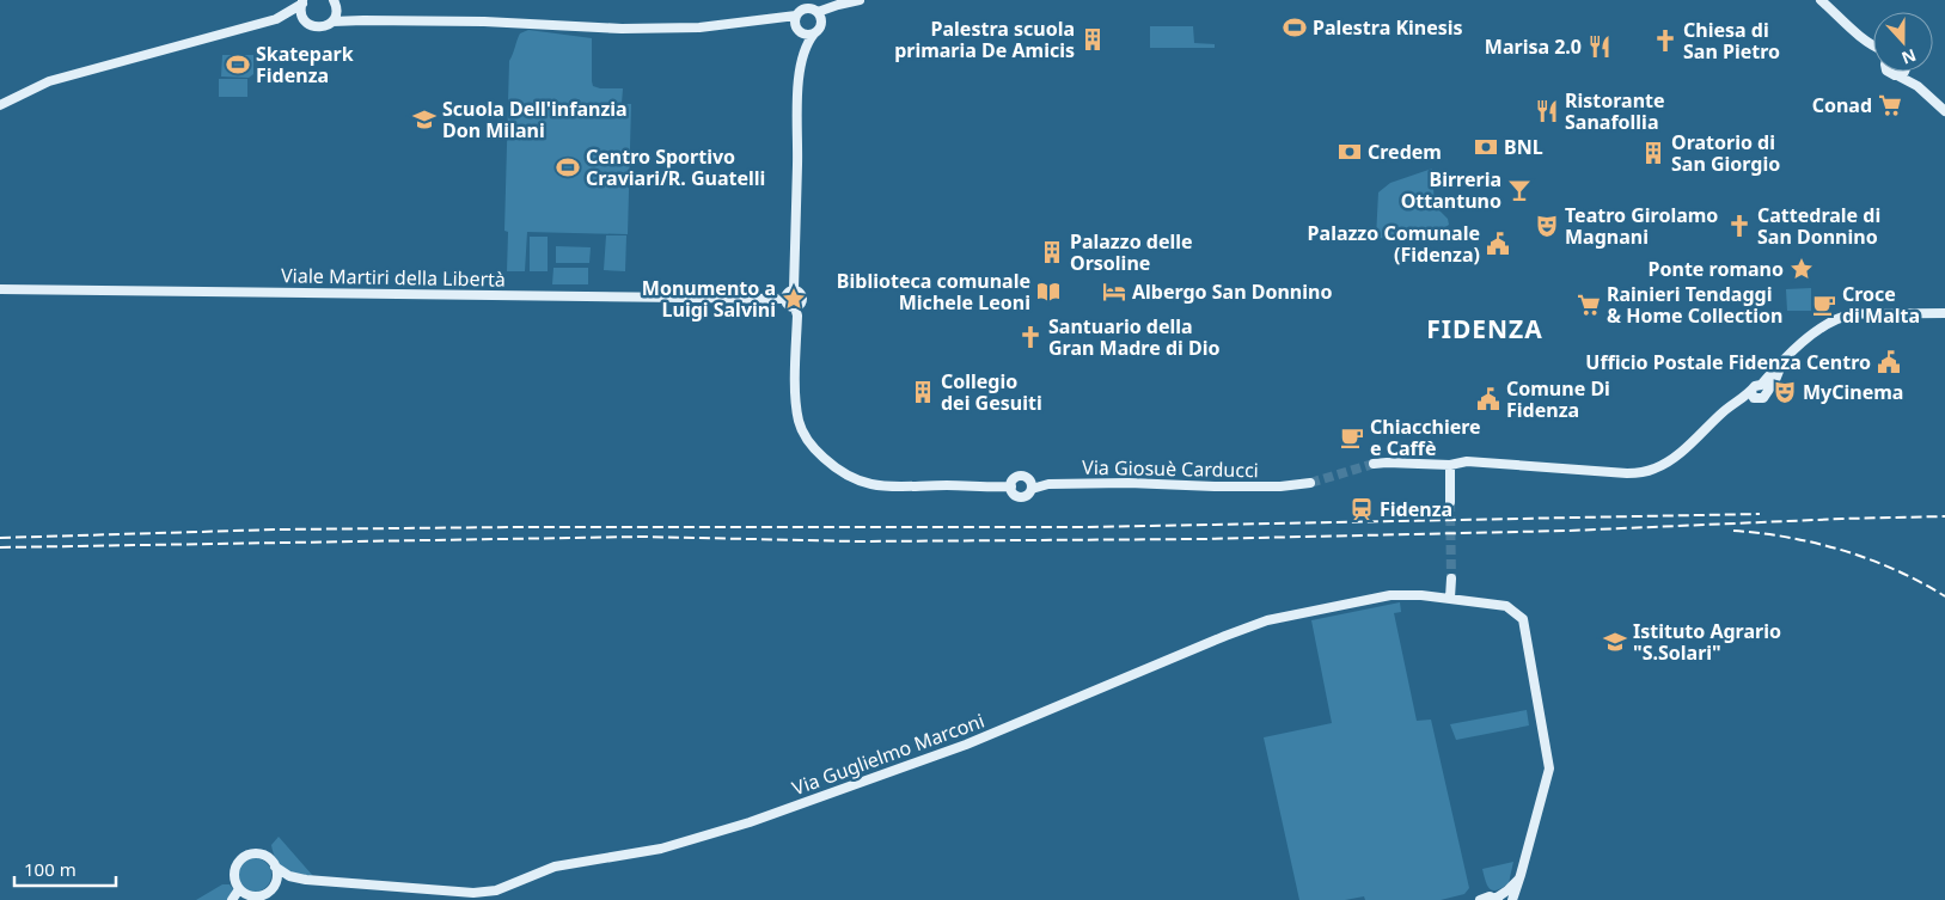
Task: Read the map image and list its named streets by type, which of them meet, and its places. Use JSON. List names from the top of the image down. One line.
{"streets":{"street":["Viale Martiri della Libertà","Via Giosuè Carducci","Via Guglielmo Marconi"]},"districts":["FIDENZA"],"places":{"sports":["Palestra Kinesis","Skatepark Fidenza","Centro Sportivo Craviari/R. Guatelli"],"building":["Palestra scuola primaria De Amicis","Oratorio di San Giorgio","Palazzo delle Orsoline","Collegio dei Gesuiti"],"church":["Chiesa di San Pietro","Cattedrale di San Donnino","Santuario della Gran Madre di Dio"],"restaurant":["Marisa 2.0","Ristorante Sanafollia"],"supermarket":["Conad","Rainieri Tendaggi & Home Collection"],"school or university":["Scuola Dell'infanzia Don Milani","Istituto Agrario \"S.Solari\""],"bank":["BNL","Credem"],"bar":["Birreria Ottantuno"],"theatre":["Teatro Girolamo Magnani","MyCinema"],"public building":["Palazzo Comunale (Fidenza)","Ufficio Postale Fidenza Centro","Comune Di Fidenza"],"place":["Ponte romano","Monumento a Luigi Salvini"],"library":["Biblioteca comunale Michele Leoni"],"hotel":["Albergo San Donnino"],"cafe":["Croce di Malta","Chiacchiere e Caffè"],"station":["Fidenza"]},"scale_bar":"100 m","north":"bottom"}
